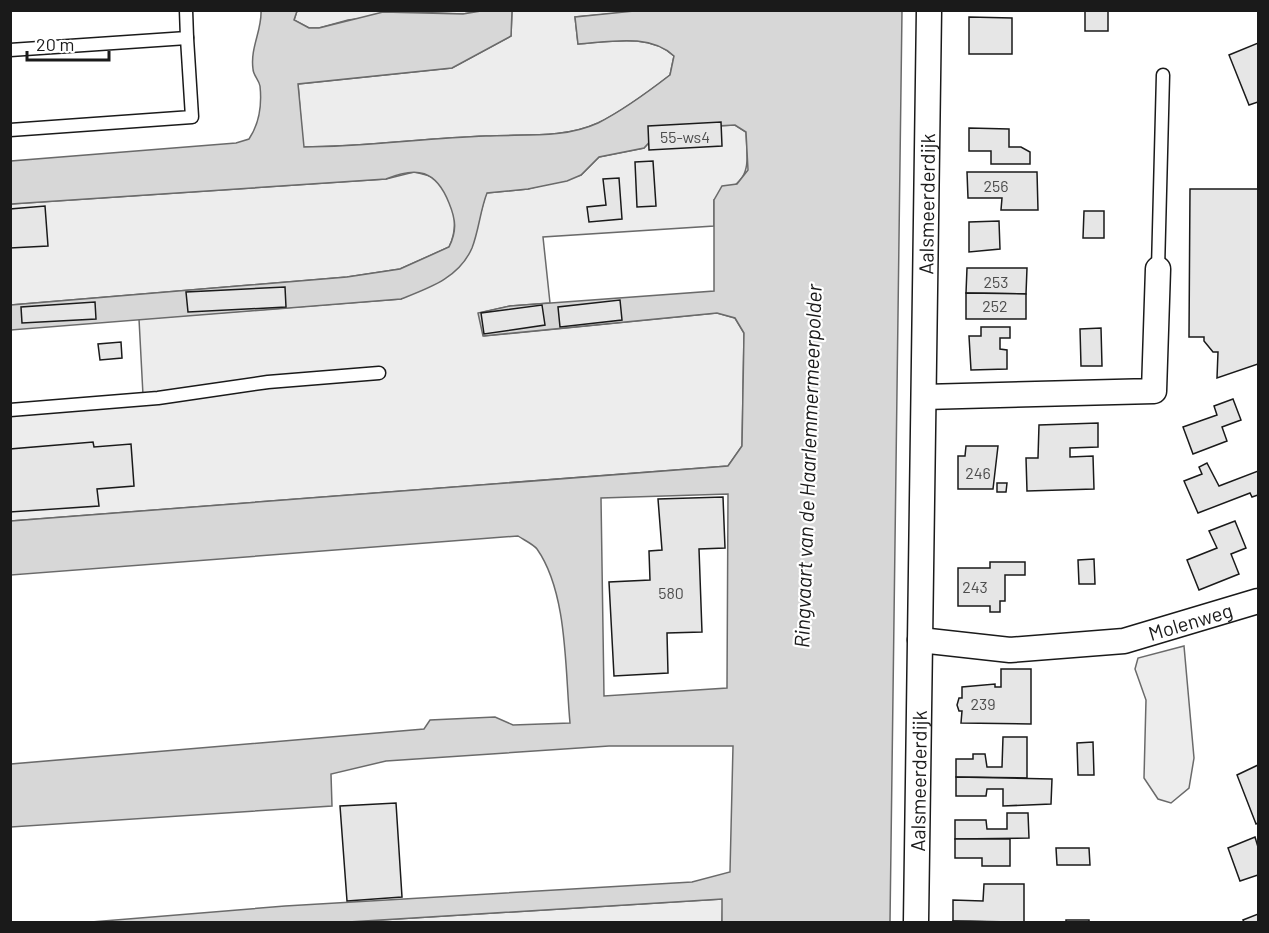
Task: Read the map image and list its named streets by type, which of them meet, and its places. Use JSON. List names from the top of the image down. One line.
{"streets":{"street":["Aalsmeerderdijk","Molenweg"]},"crossings":[["Aalsmeerderdijk","Molenweg"]],"water":["Ringvaart van de Haarlemmermeerpolder"],"house_numbers":["55-ws4","256","253","252","246","243","580","239"],"scale_bar":"20 m"}
